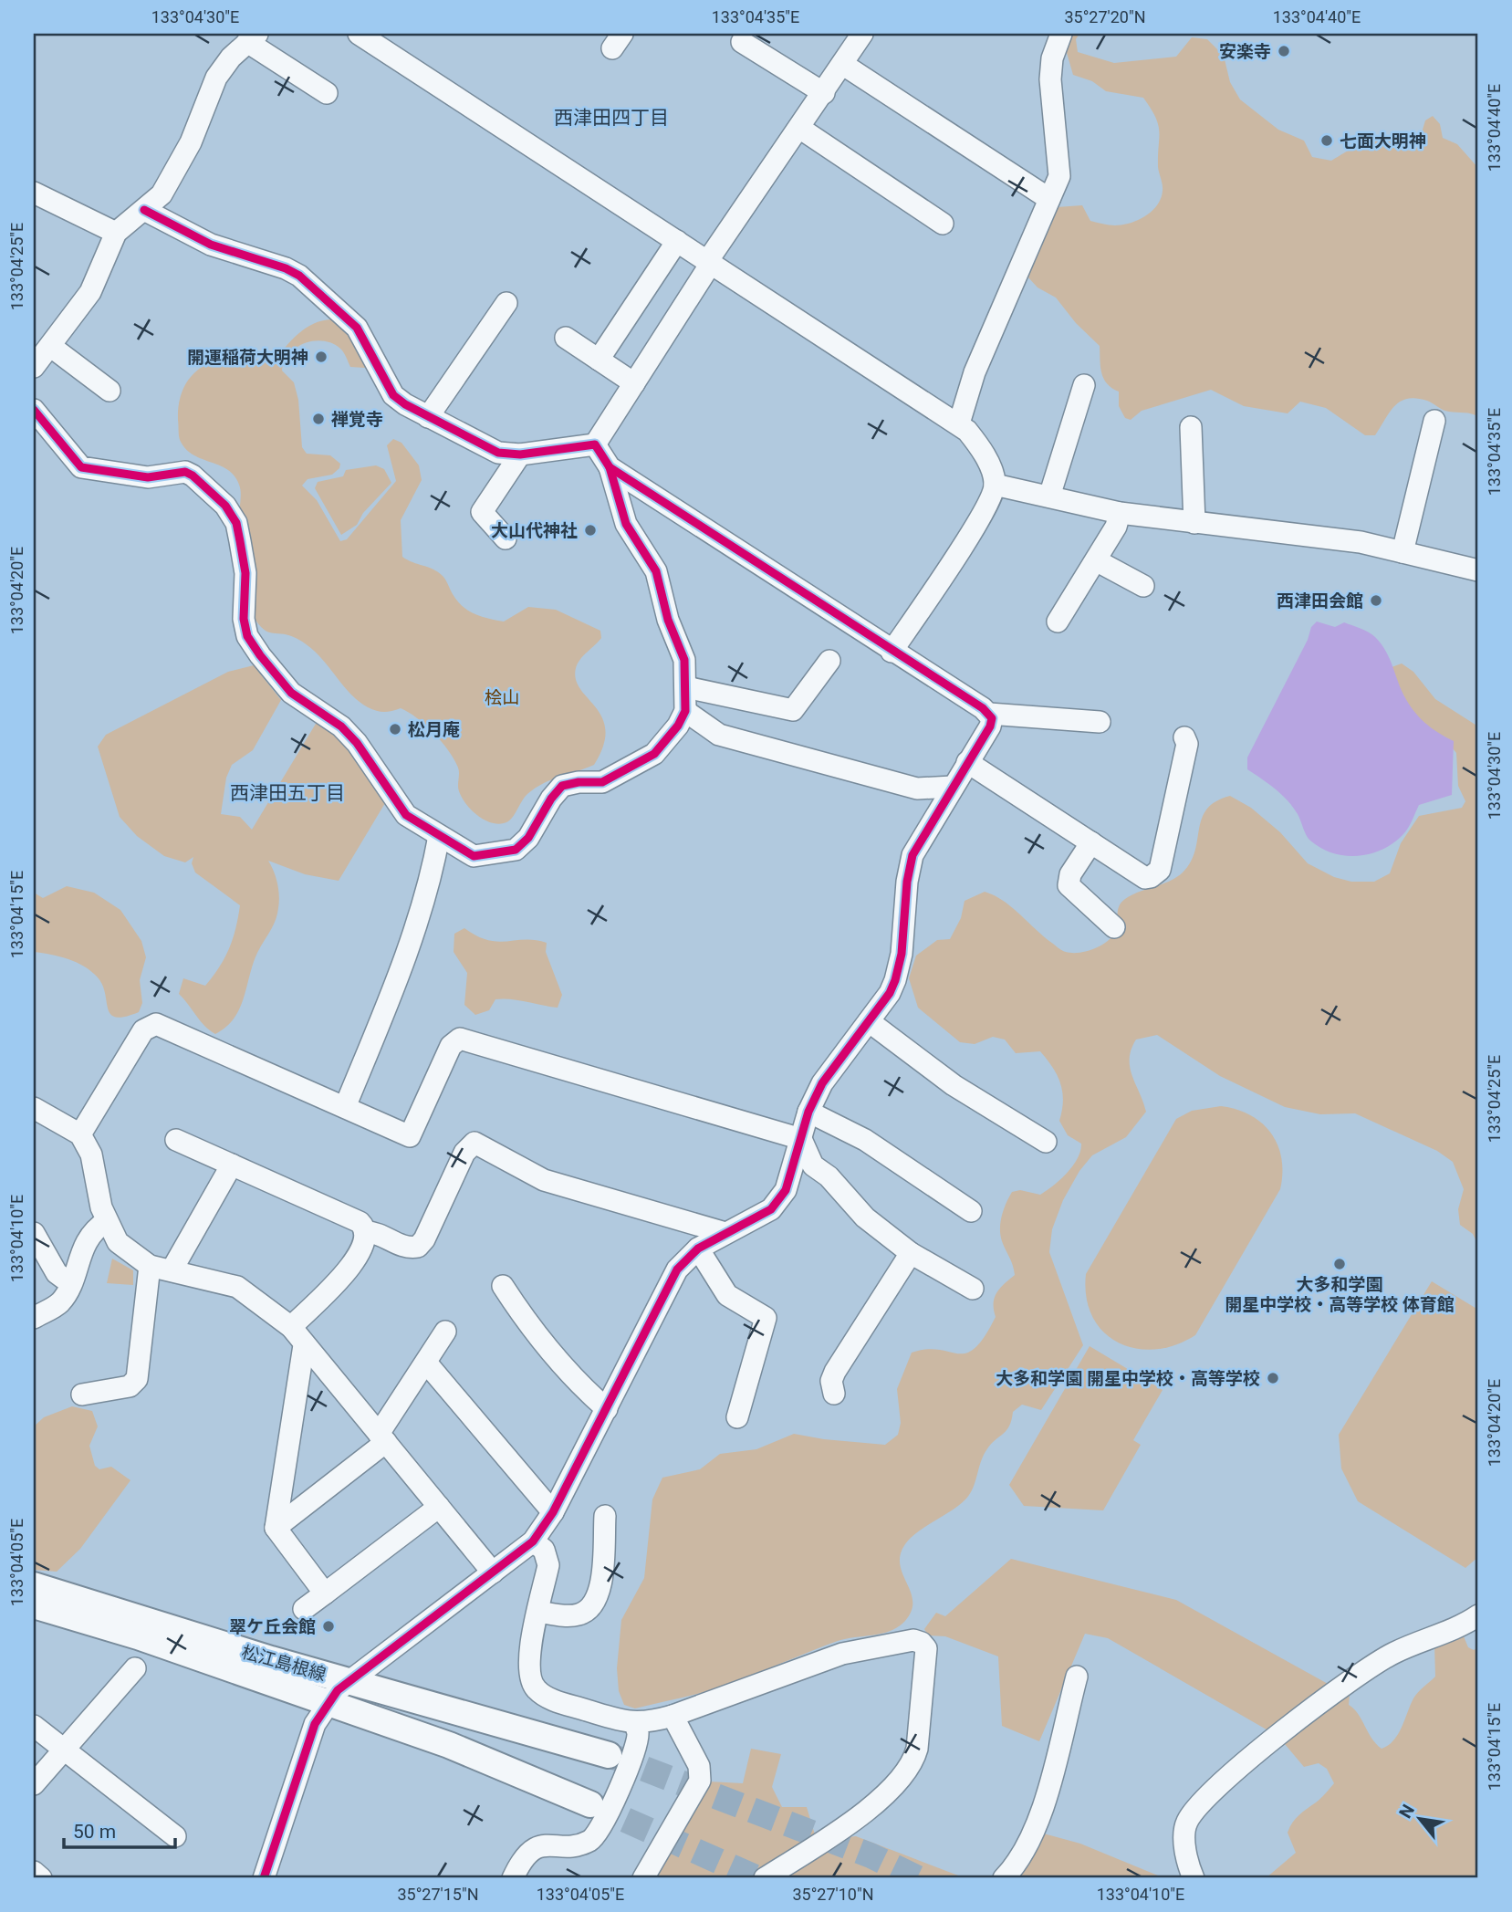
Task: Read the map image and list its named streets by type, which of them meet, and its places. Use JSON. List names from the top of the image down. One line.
{"streets":{"main road":["松江島根線"]},"districts":["西津田四丁目","西津田五丁目"],"parks":["桧山"],"places":["安楽寺","七面大明神","開運稲荷大明神","禅覚寺","大山代神社","西津田会館","松月庵","大多和学園 開星中学校・高等学校 体育館","大多和学園 開星中学校・高等学校","翠ケ丘会館"],"scale_bar":"50 m","north":"top left","coordinates":["133°04'30\"E","133°04'35\"E","35°27'20\"N","133°04'40\"E","133°04'25\"E","133°04'20\"E","133°04'15\"E","133°04'10\"E","133°04'05\"E","35°27'15\"N","35°27'10\"N"]}
